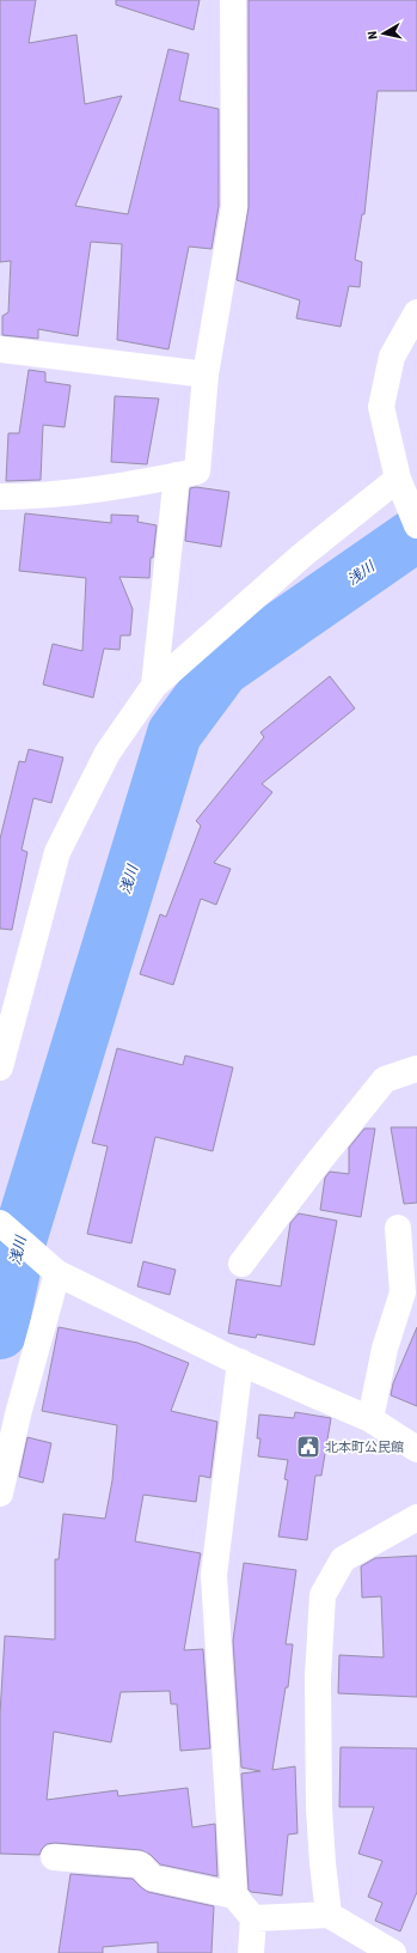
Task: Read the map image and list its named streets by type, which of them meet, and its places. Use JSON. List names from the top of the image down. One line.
{"water":["浅川"],"places":{"public building":["北本町公民館"]},"north":"left"}
